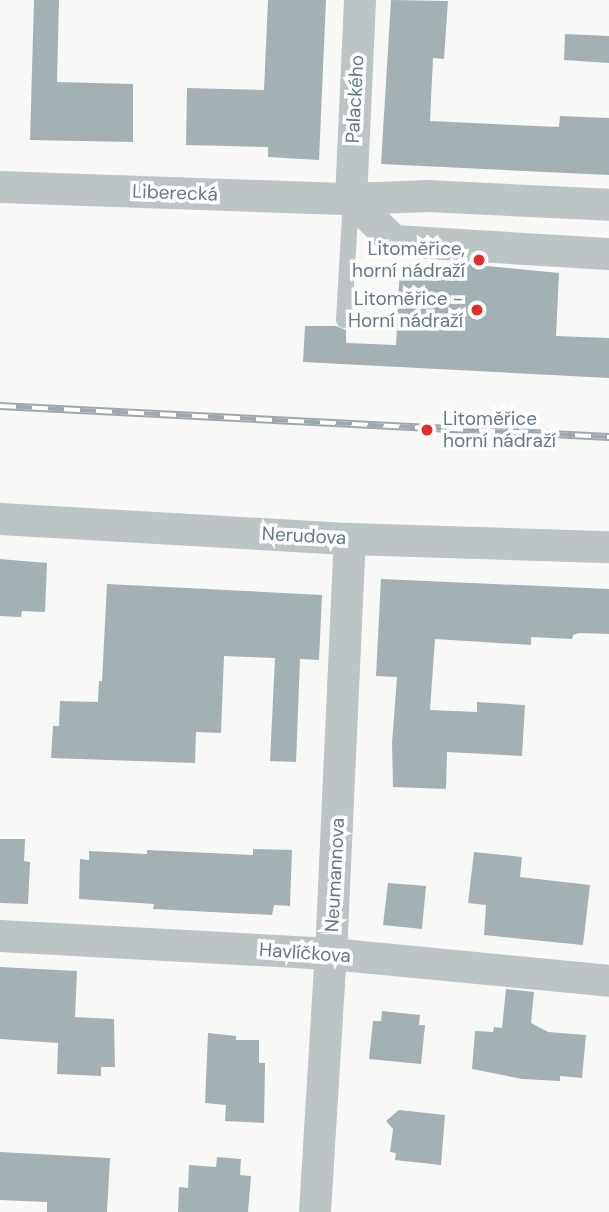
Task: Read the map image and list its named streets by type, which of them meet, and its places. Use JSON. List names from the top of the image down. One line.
{"streets":{"street":["Palackého","Liberecká","Nerudova","Neumannova","Havlíčkova"]},"crossings":[["Palackého","Liberecká"],["Nerudova","Neumannova"],["Neumannova","Havlíčkova"]],"places":["Litoměřice, horní nádraží","Litoměřice - Horní nádraží","Litoměřice horní nádraží"]}
